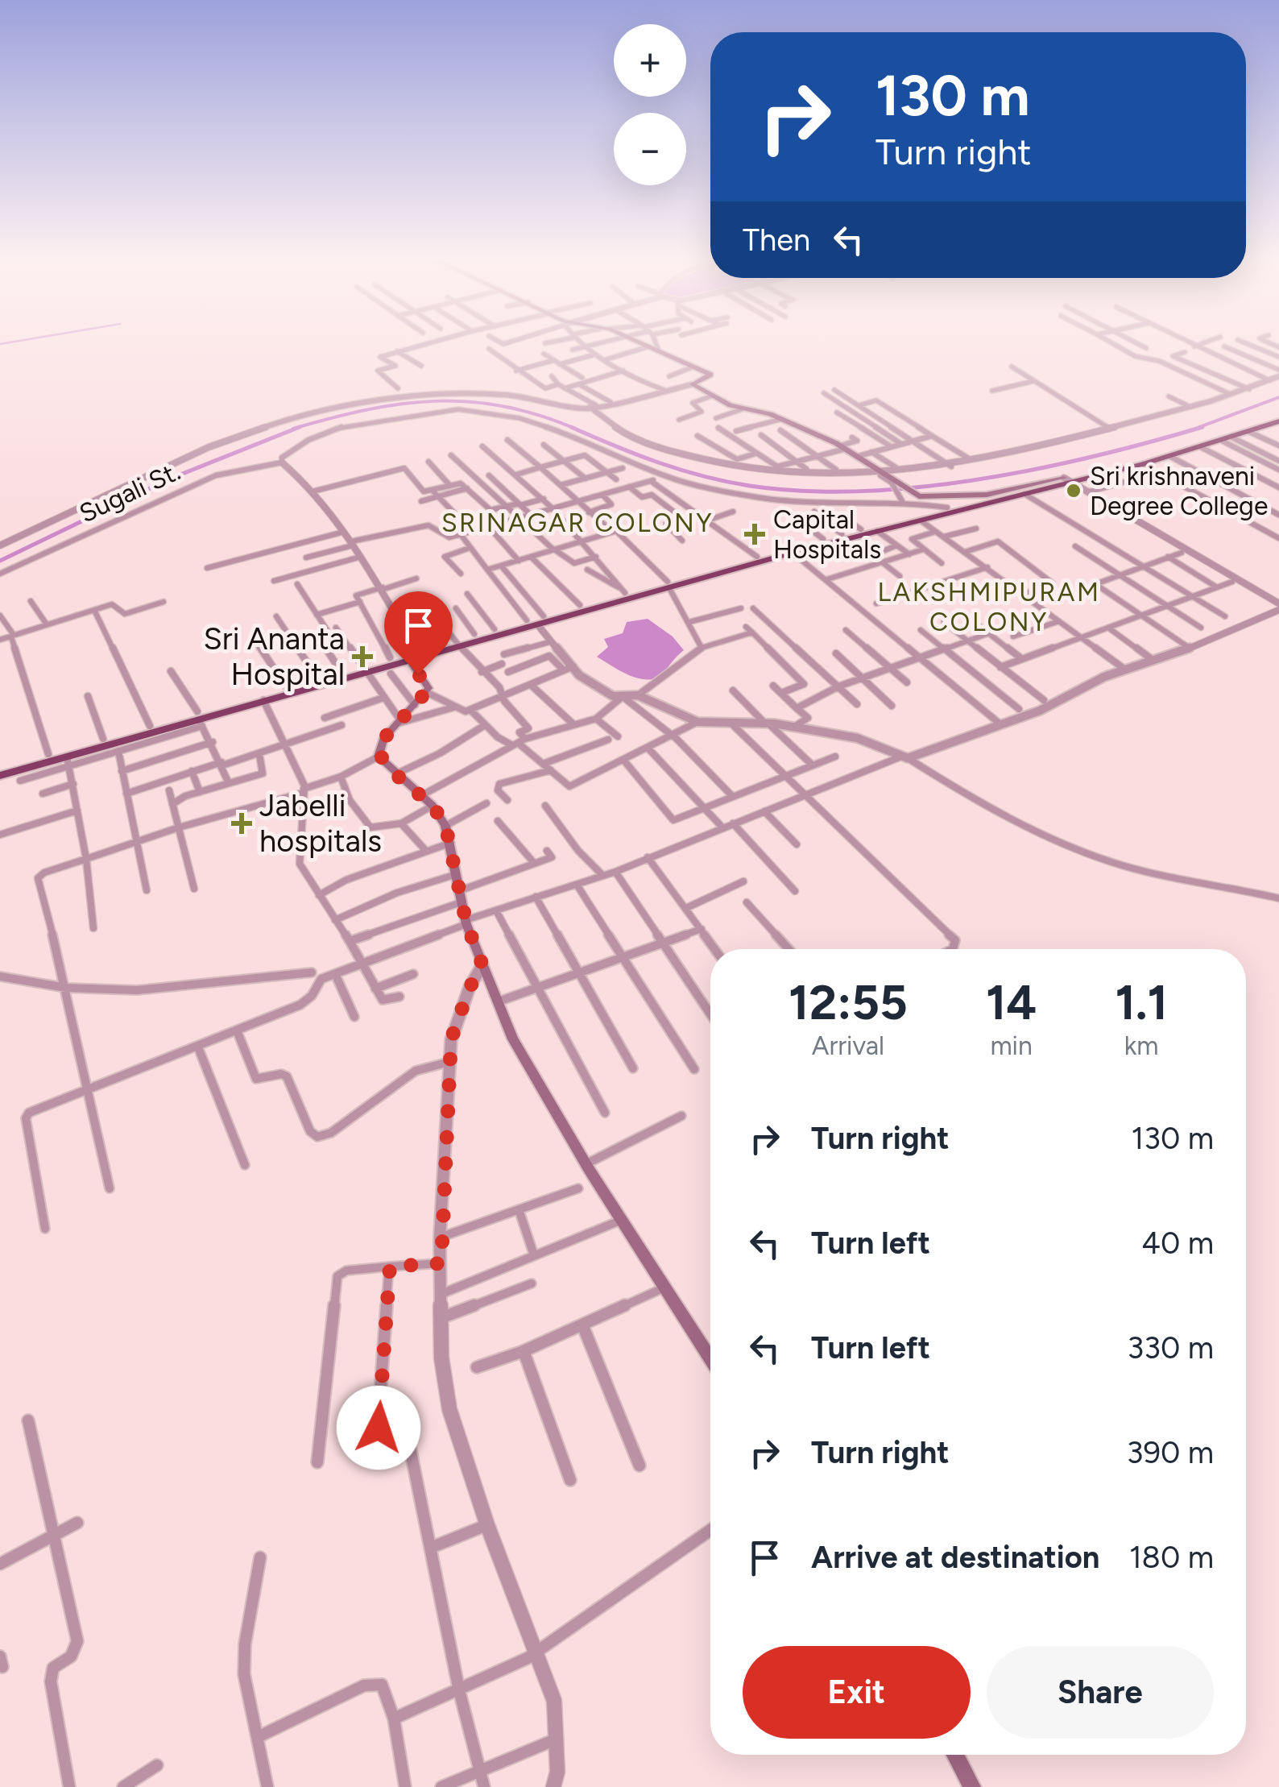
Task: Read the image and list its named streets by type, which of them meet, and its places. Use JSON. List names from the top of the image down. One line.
{"streets":{"street":["Sugali St."]},"districts":["SRINAGAR COLONY","LAKSHMIPURAM COLONY"],"places":{"other":["Sri krishnaveni Degree College"],"health":["Capital Hospitals","Sri Ananta Hospital","Jabelli hospitals"]},"page":{"map_buttons":["+","−"],"turn":["130 m","Turn right"],"then":"Then","eta":["12:55","Arrival","14","min","1.1","km"],"list":[{"name":"Turn right","value":"130 m"},{"name":"Turn left","value":"40 m"},{"name":"Turn left","value":"330 m"},{"name":"Turn right","value":"390 m"},{"name":"Arrive at destination","value":"180 m"}],"buttons":["Exit","Share"]}}
